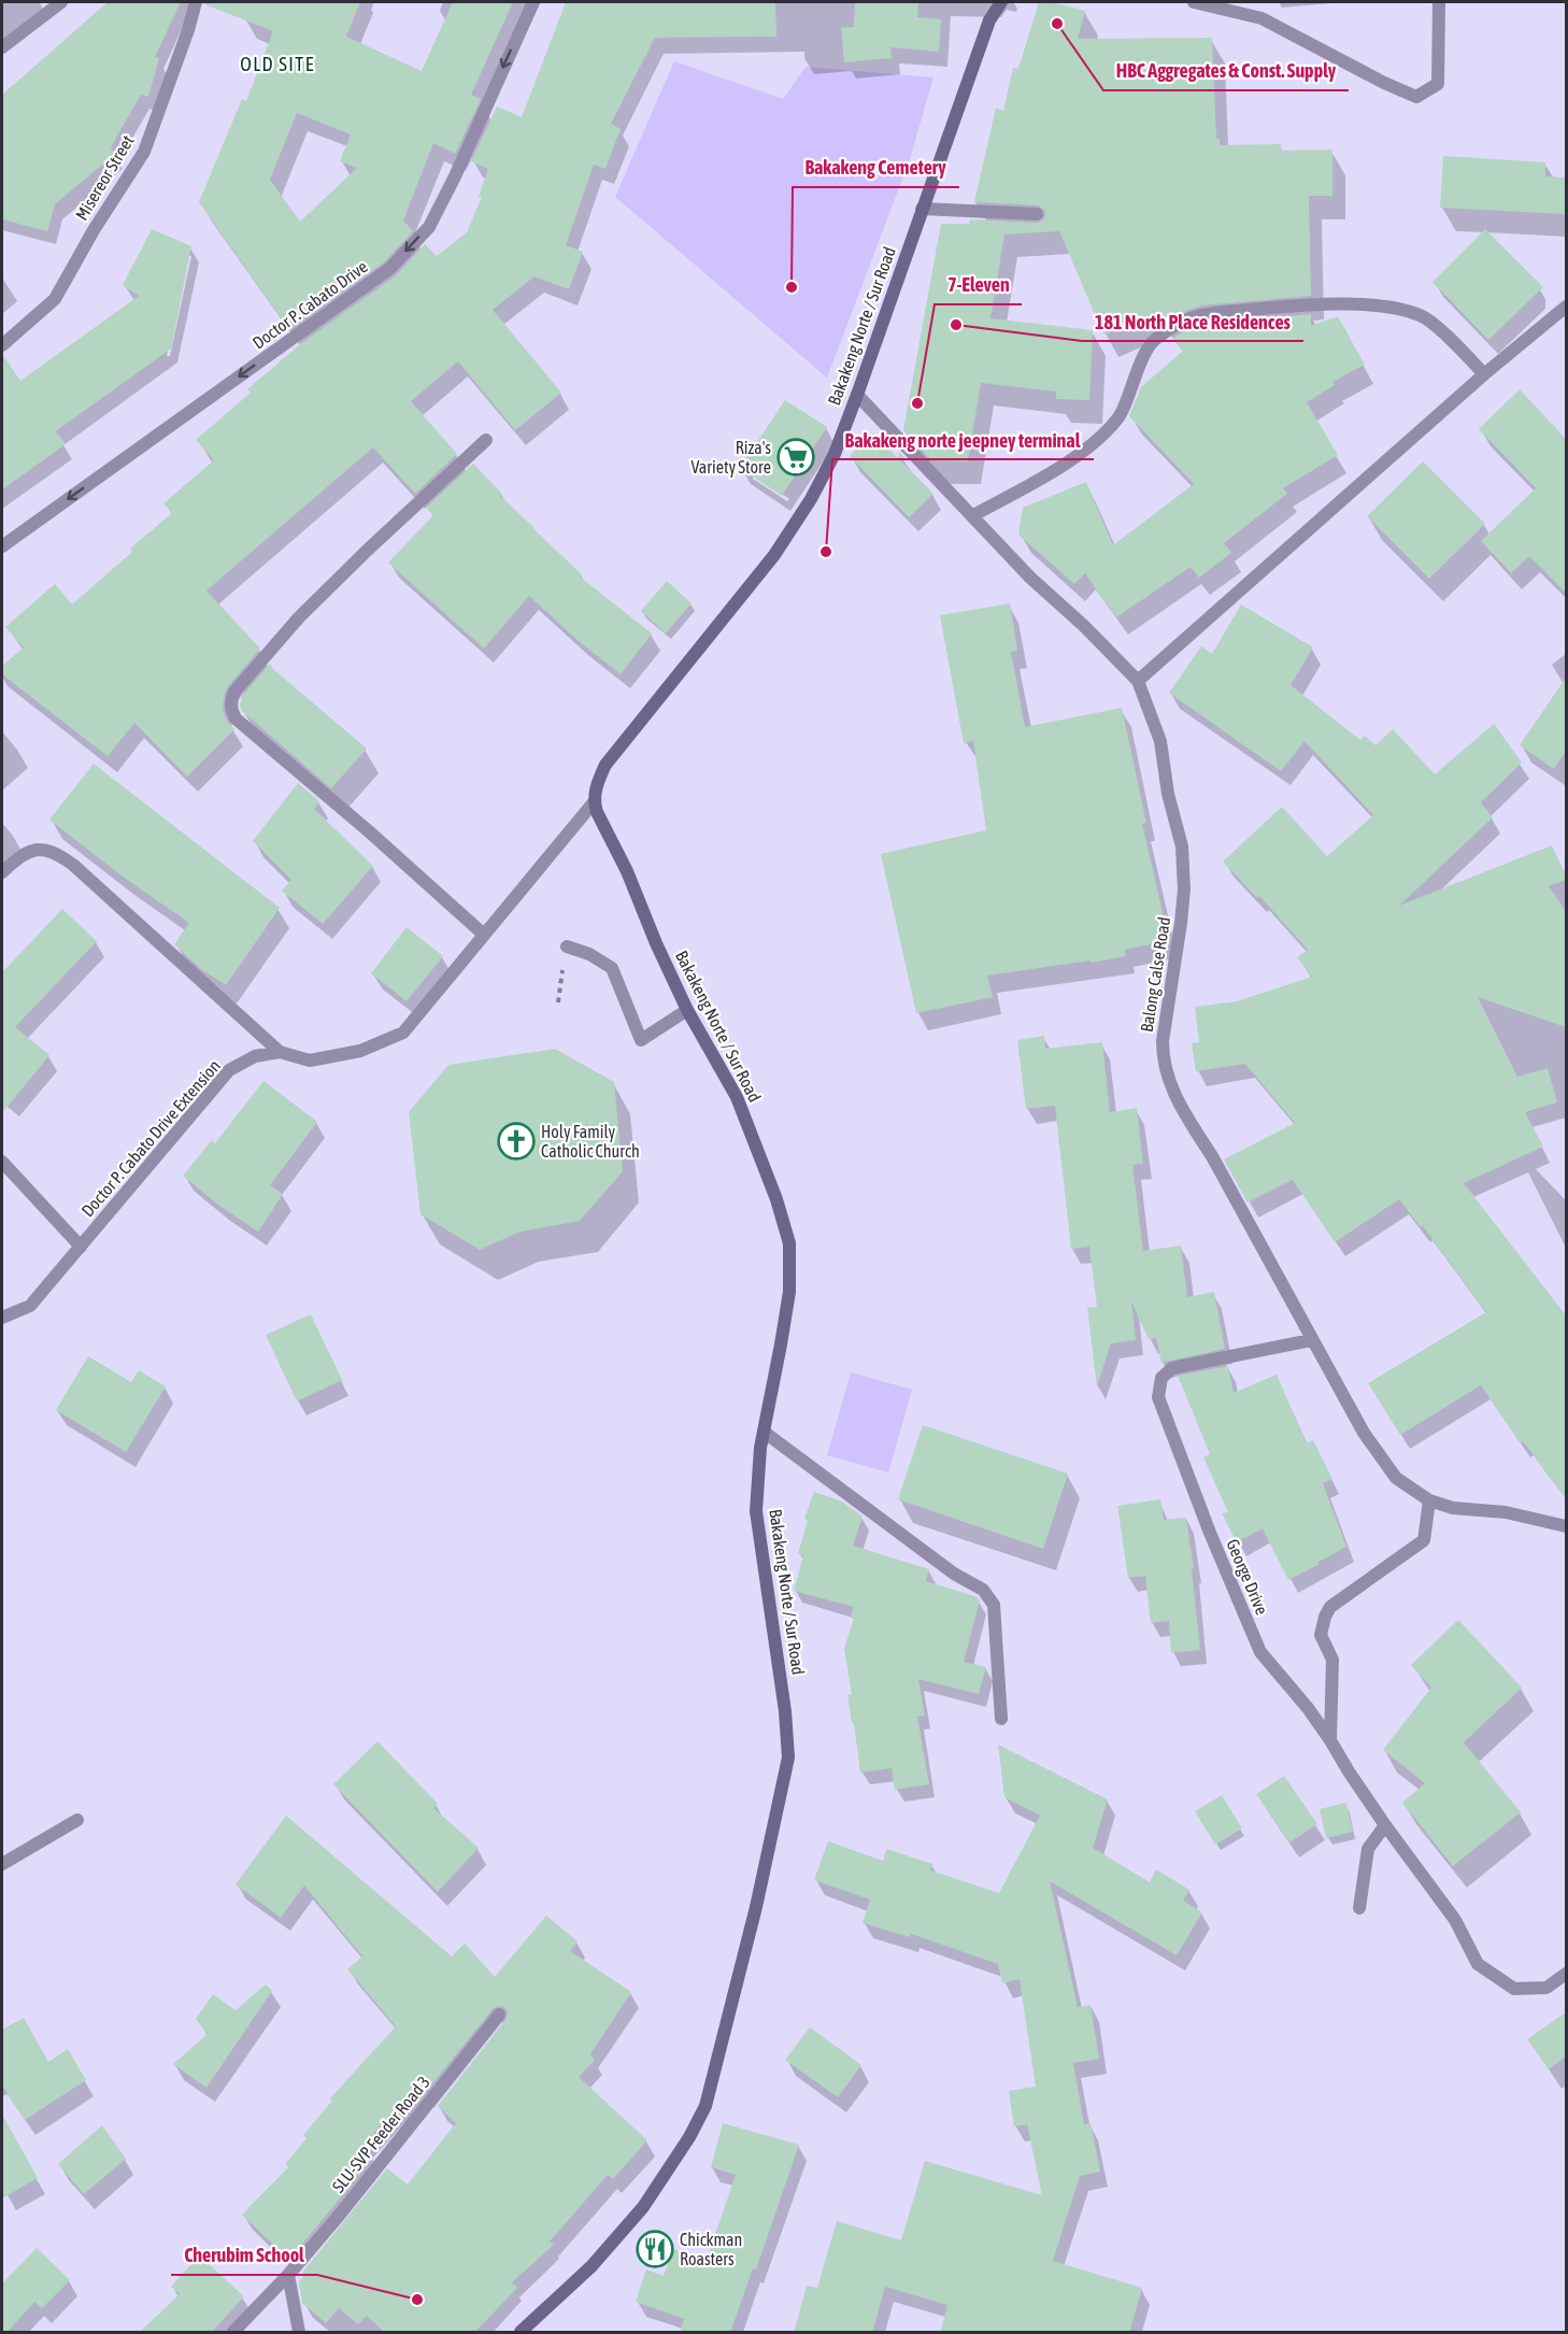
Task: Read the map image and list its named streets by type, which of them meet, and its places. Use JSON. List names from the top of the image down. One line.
{"streets":{"main road":["Bakakeng Norte / Sur Road"],"street":["Misereor Street","Doctor P. Cabato Drive","Balong Calse Road","Doctor P. Cabato Drive Extension","George Drive","SLU-SVP Feeder Road 3"]},"crossings":[["Bakakeng Norte / Sur Road","Balong Calse Road"],["Balong Calse Road","George Drive"]],"one_way":["Doctor P. Cabato Drive"],"districts":["OLD SITE"],"places":{"other":["HBC Aggregates & Const. Supply","Bakakeng Cemetery","181 North Place Residences","7-Eleven","Bakakeng norte jeepney terminal","Cherubim School"],"supermarket":["Riza's Variety Store"],"church":["Holy Family Catholic Church"],"restaurant":["Chickman Roasters"]}}
